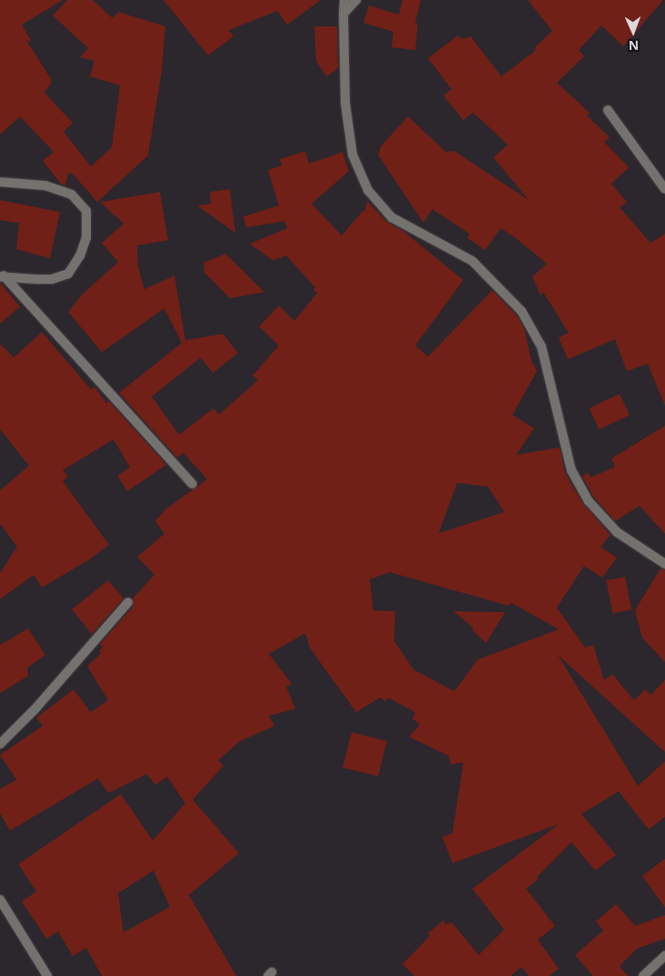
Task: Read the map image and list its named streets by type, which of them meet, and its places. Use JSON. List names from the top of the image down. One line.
{"north":"bottom"}
